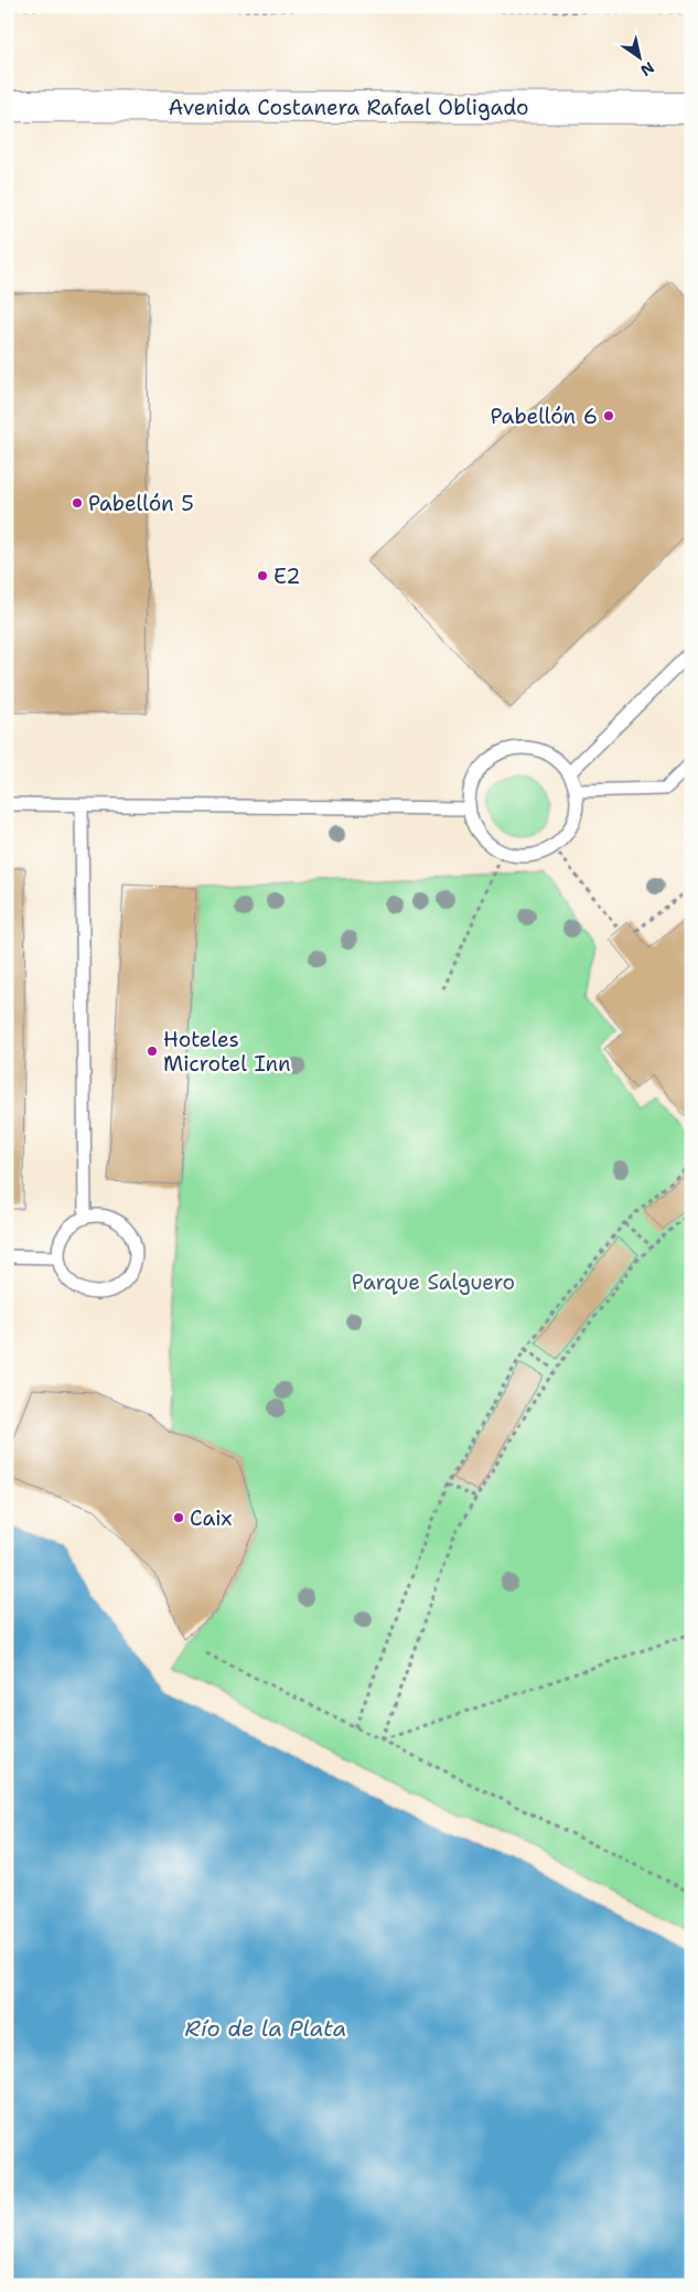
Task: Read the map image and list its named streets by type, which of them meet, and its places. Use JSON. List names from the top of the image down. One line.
{"streets":{"main road":["Avenida Costanera Rafael Obligado"]},"water":["Río de la Plata"],"parks":["Parque Salguero"],"places":["Pabellón 6","Pabellón 5","E2","Hoteles Microtel Inn","Caix"],"north":"bottom right"}
